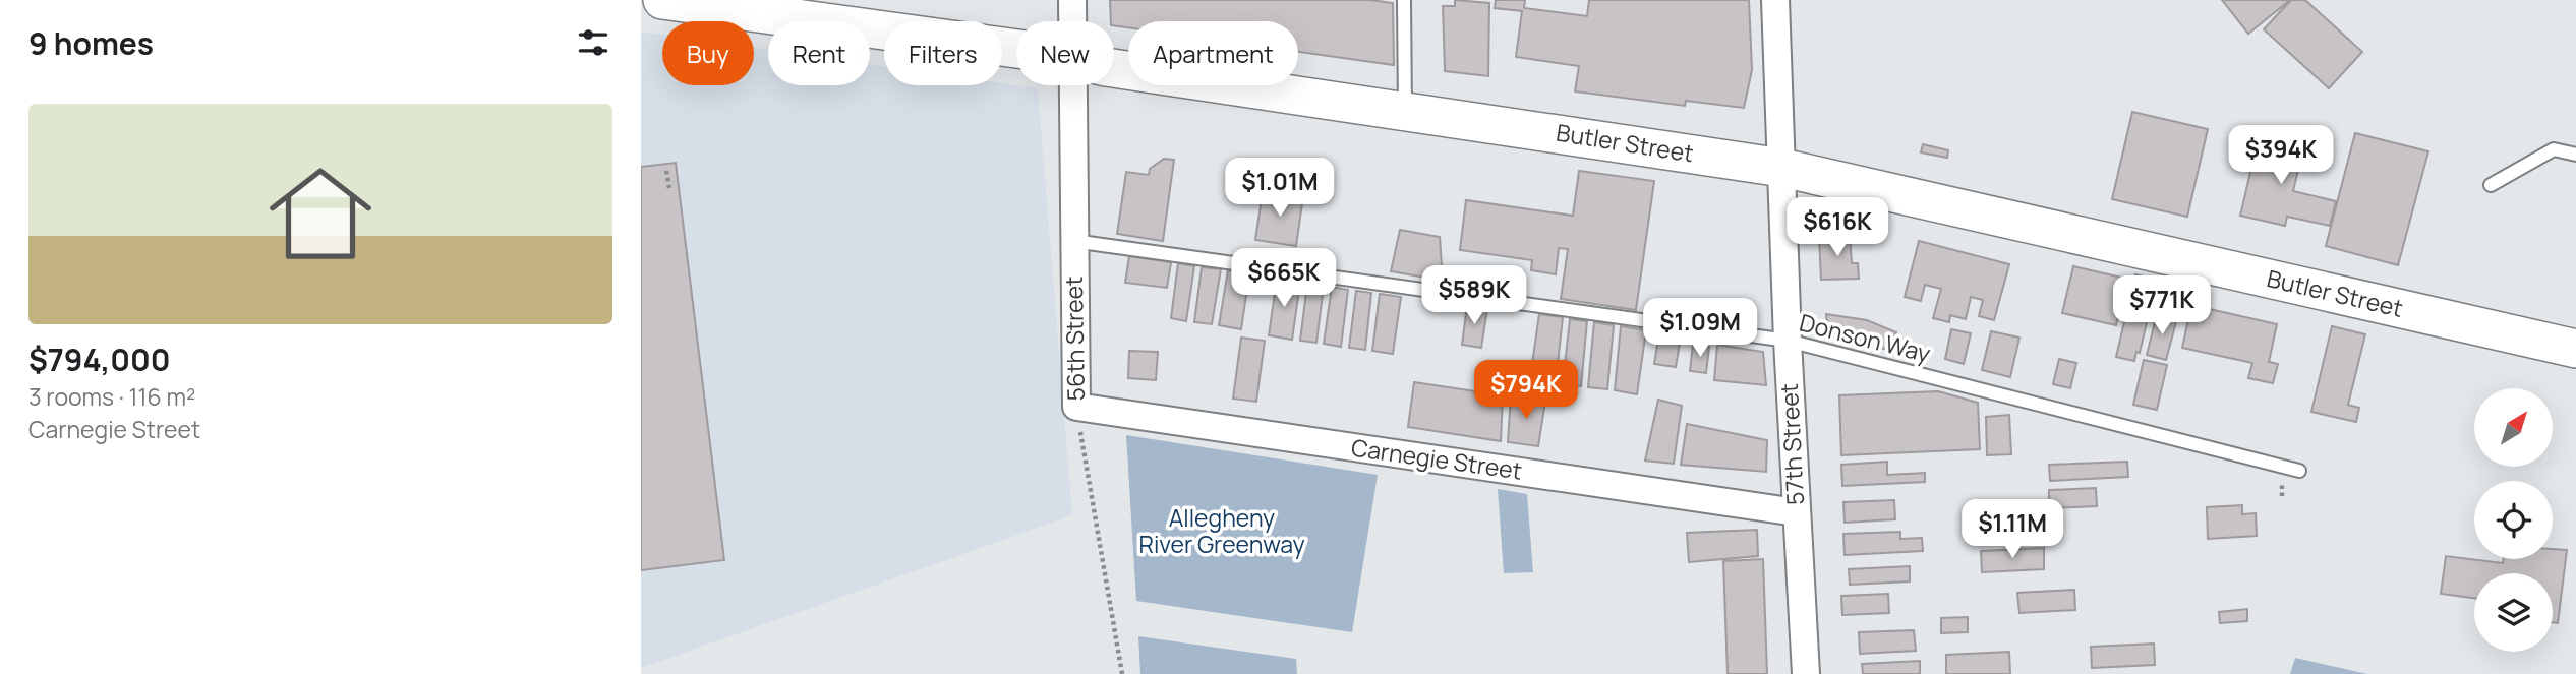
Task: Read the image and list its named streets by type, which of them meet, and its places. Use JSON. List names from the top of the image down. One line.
{"streets":{"main road":["Butler Street"],"street":["56th Street","57th Street","Carnegie Street"],"lane":["Donson Way"]},"crossings":[["Butler Street","57th Street"],["56th Street","Donson Way"],["56th Street","Carnegie Street"],["Donson Way","57th Street"],["57th Street","Carnegie Street"]],"parks":["Allegheny River Greenway"],"north":"top right","page":{"heading":"9 homes","chip":["Buy","Rent","Filters","New","Apartment"],"list":[{"name":"$794,000","note":"3 rooms · 116 m² · Carnegie Street"}],"price":["$394K","$1.01M","$616K","$665K","$589K","$771K","$1.09M","$794K","$1.11M"]}}
